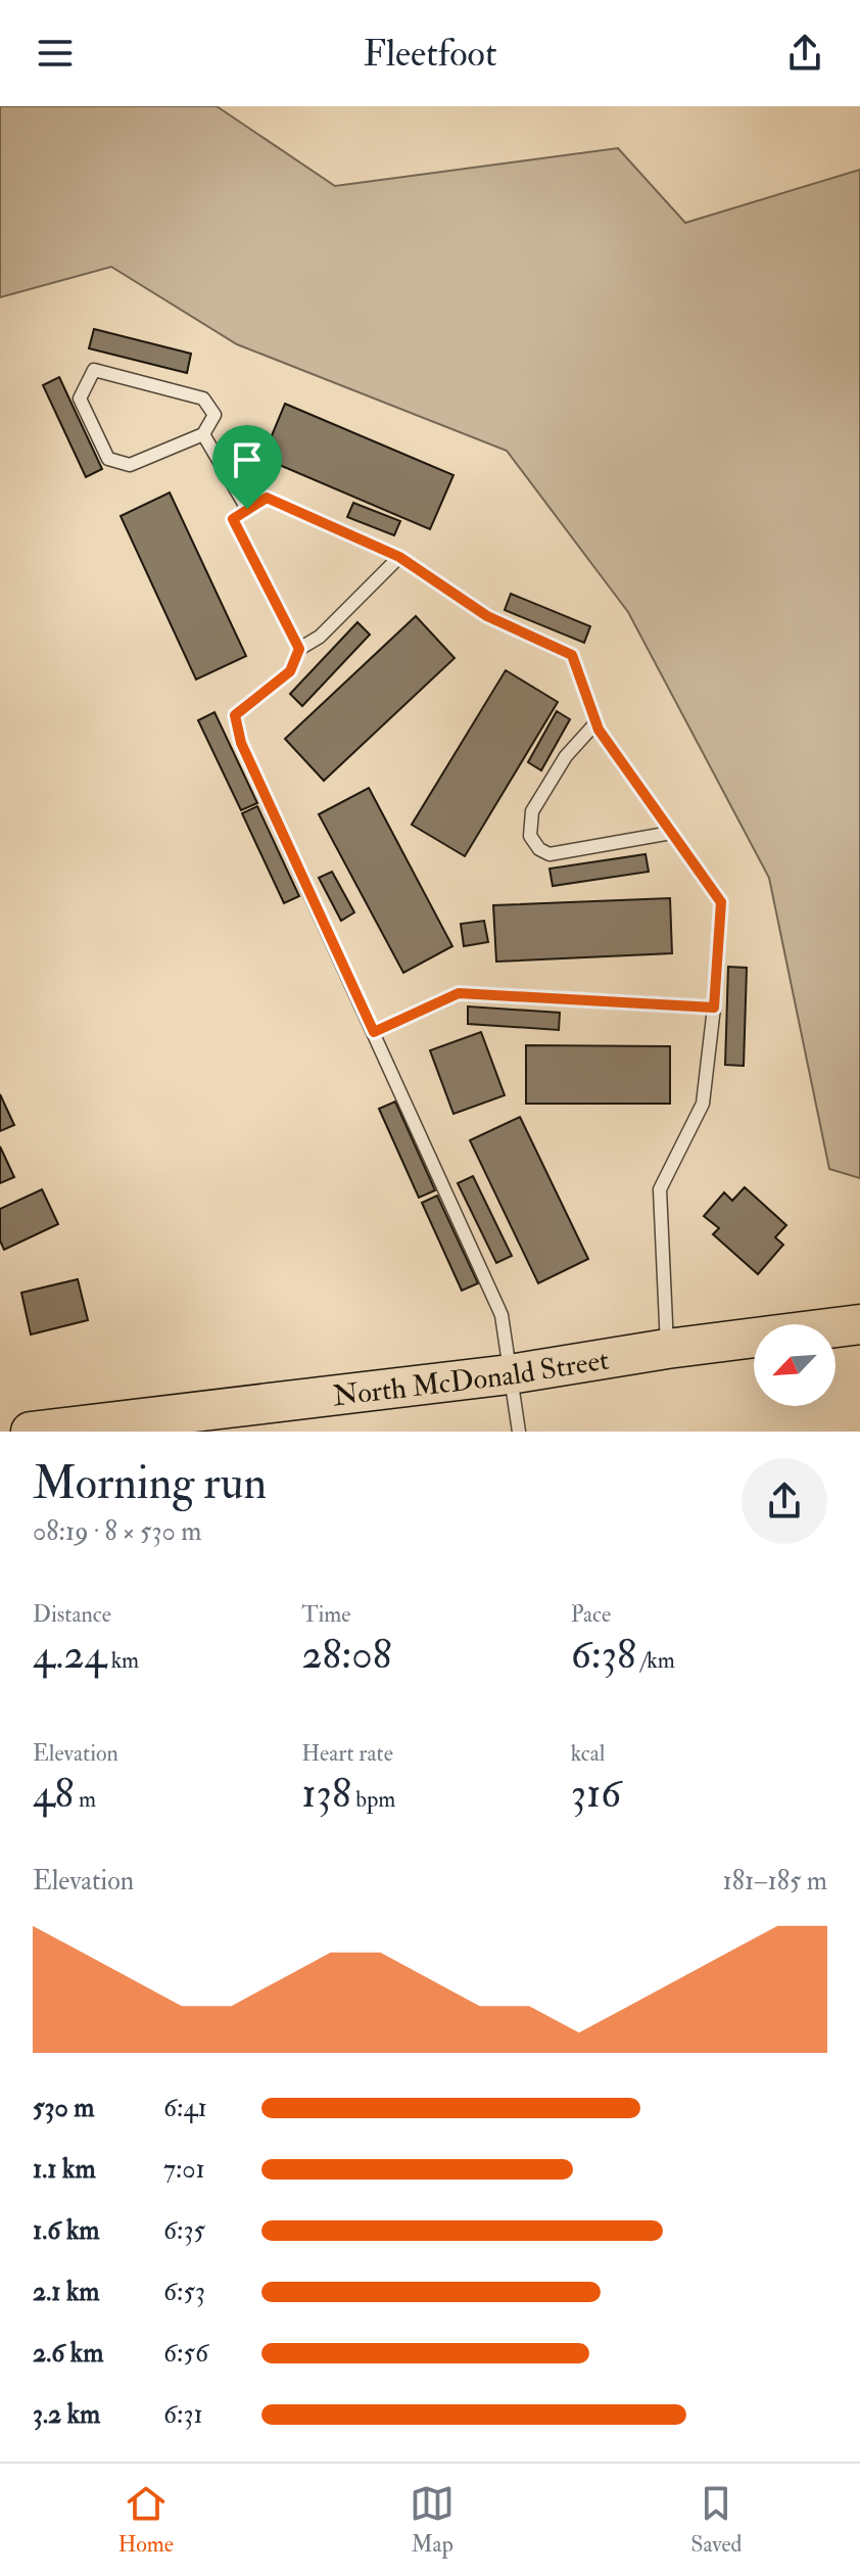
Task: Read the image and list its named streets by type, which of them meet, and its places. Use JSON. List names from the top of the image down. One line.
{"streets":{"main road":["North McDonald Street"]},"north":"bottom left","page":{"header":"Fleetfoot","heading":["Morning run","08:19 · 8 × 530 m"],"stats":[["Distance","4.24 km"],["Time","28:08"],["Pace","6:38 /km"],["Elevation","48 m"],["Heart rate","138 bpm"],["kcal","316"]],"chart":["Elevation","181–185 m"],"list":[{"name":"530 m","note":"6:41"},{"name":"1.1 km","note":"7:01"},{"name":"1.6 km","note":"6:35"},{"name":"2.1 km","note":"6:53"},{"name":"2.6 km","note":"6:56"},{"name":"3.2 km","note":"6:31"}],"tabs":["Home","Map","Saved"]}}
